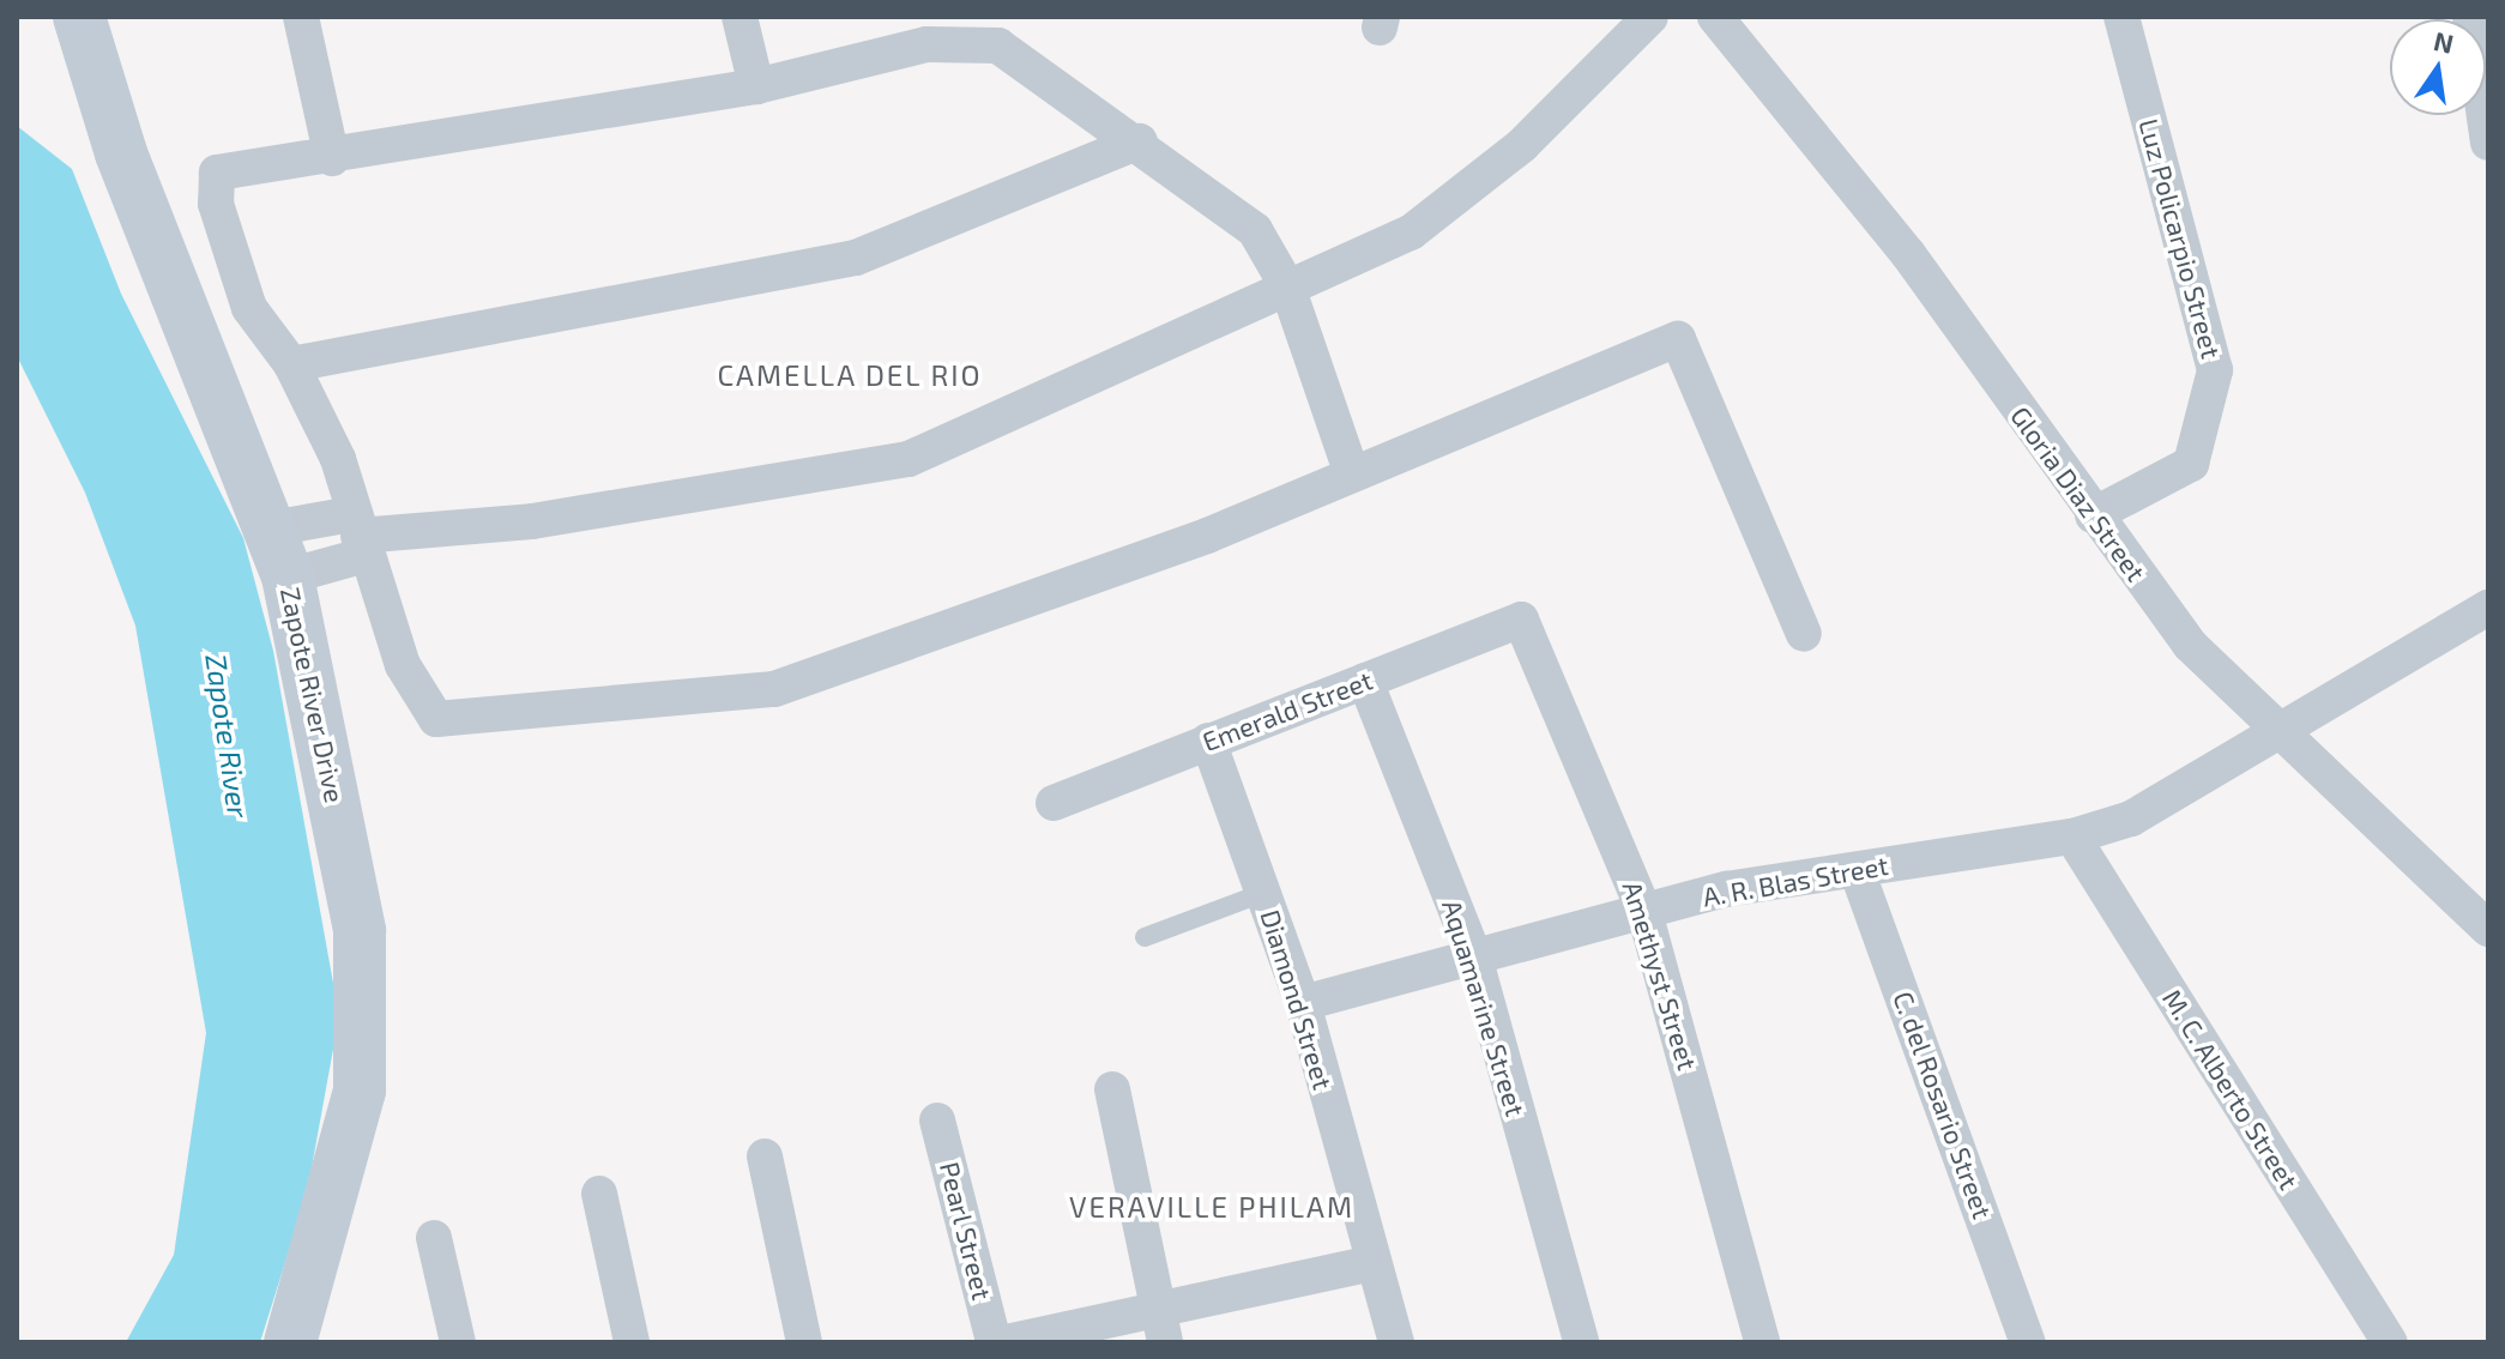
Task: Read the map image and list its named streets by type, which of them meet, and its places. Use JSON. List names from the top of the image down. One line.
{"streets":{"main road":["Zapote River Drive"],"street":["Luz Policarpio Street","Gloria Diaz Street","Emerald Street","A. R. Blas Street","Amethyst Street","Diamond Street","Aquamarine Street","M. C. Alberto Street","C. del Rosario Street","Pearl Street"]},"crossings":[["Luz Policarpio Street","Gloria Diaz Street"],["Gloria Diaz Street","A. R. Blas Street"],["Emerald Street","Amethyst Street"],["Emerald Street","Diamond Street"],["Emerald Street","Aquamarine Street"],["A. R. Blas Street","Amethyst Street"],["A. R. Blas Street","Diamond Street"],["A. R. Blas Street","Aquamarine Street"],["A. R. Blas Street","M. C. Alberto Street"],["A. R. Blas Street","C. del Rosario Street"]],"districts":["CAMELLA DEL RIO","VERAVILLE PHILAM"],"water":["Zapote River"],"north":"top"}
